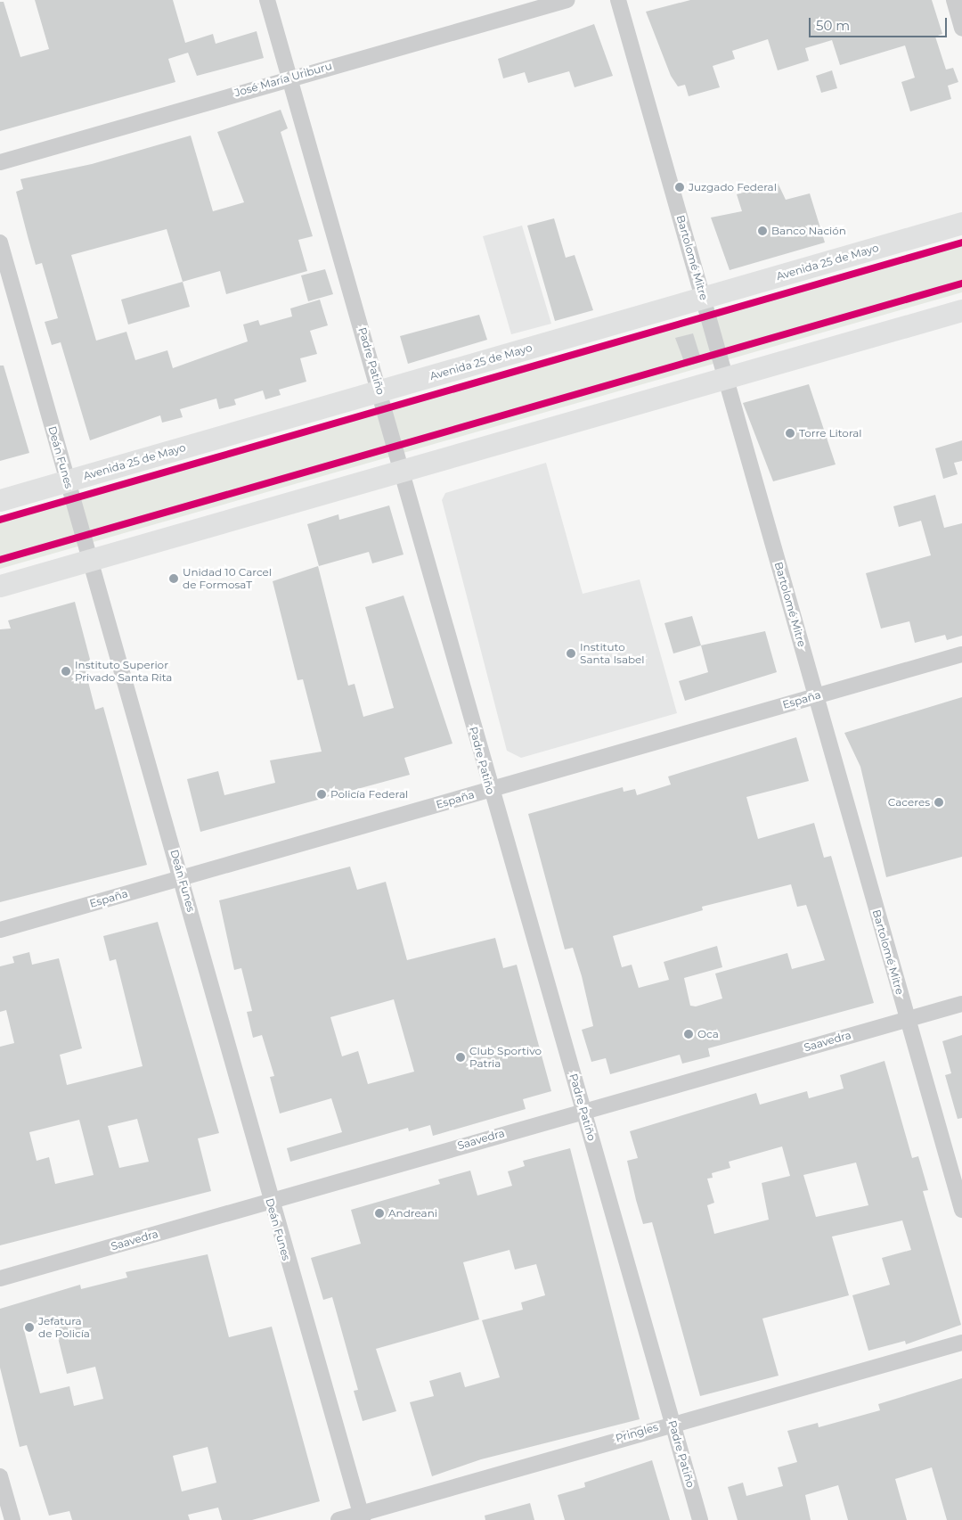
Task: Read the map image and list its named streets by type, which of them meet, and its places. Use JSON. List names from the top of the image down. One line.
{"streets":{"main road":["Avenida 25 de Mayo"],"street":["José María Uriburu","Bartolomé Mitre","Padre Patiño","Deán Funes","España","Saavedra","Pringles"]},"crossings":[["José María Uriburu","Padre Patiño"],["Bartolomé Mitre","Avenida 25 de Mayo"],["Bartolomé Mitre","España"],["Bartolomé Mitre","Saavedra"],["Avenida 25 de Mayo","Padre Patiño"],["Avenida 25 de Mayo","Deán Funes"],["Padre Patiño","España"],["Padre Patiño","Saavedra"],["Padre Patiño","Pringles"],["Deán Funes","España"],["Deán Funes","Saavedra"],["Deán Funes","Pringles"]],"places":["Juzgado Federal","Banco Nación","Torre Litoral","Unidad 10 Carcel de FormosaT","Instituto Santa Isabel","Instituto Superior Privado Santa Rita","Policía Federal","Caceres","Oca","Club Sportivo Patria","Andreani","Jefatura de Policía"],"scale_bar":"50 m"}
